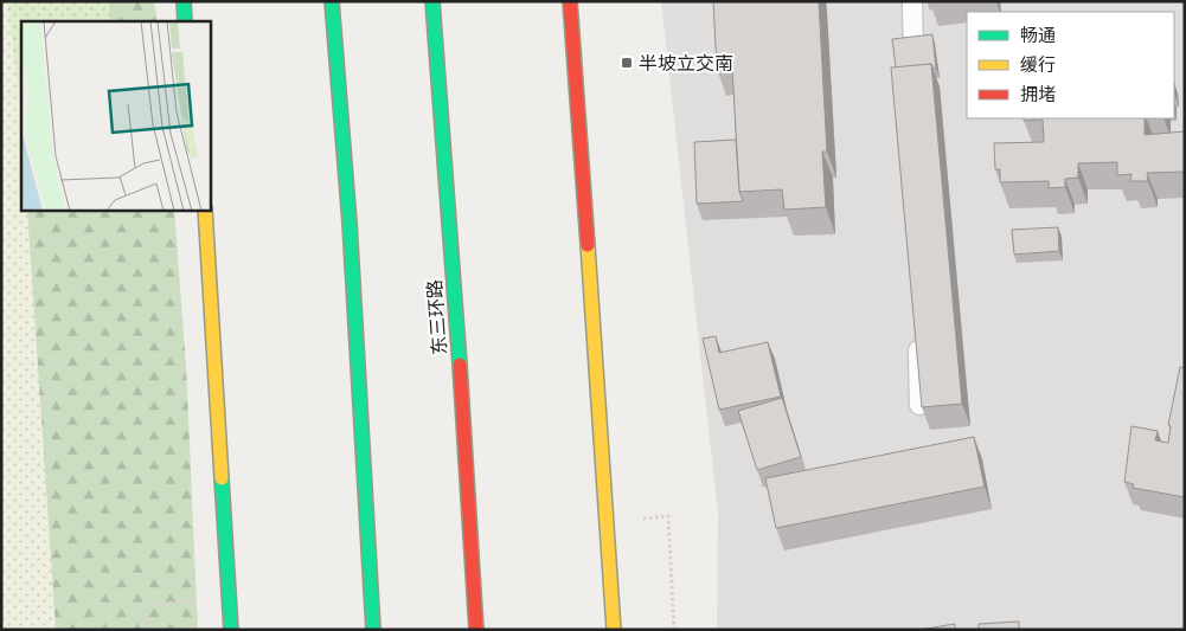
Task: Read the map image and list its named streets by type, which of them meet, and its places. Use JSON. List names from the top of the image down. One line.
{"streets":{"main road":["东三环路"]},"places":{"transit":["半坡立交南"]},"legend":["畅通","缓行","拥堵"]}
